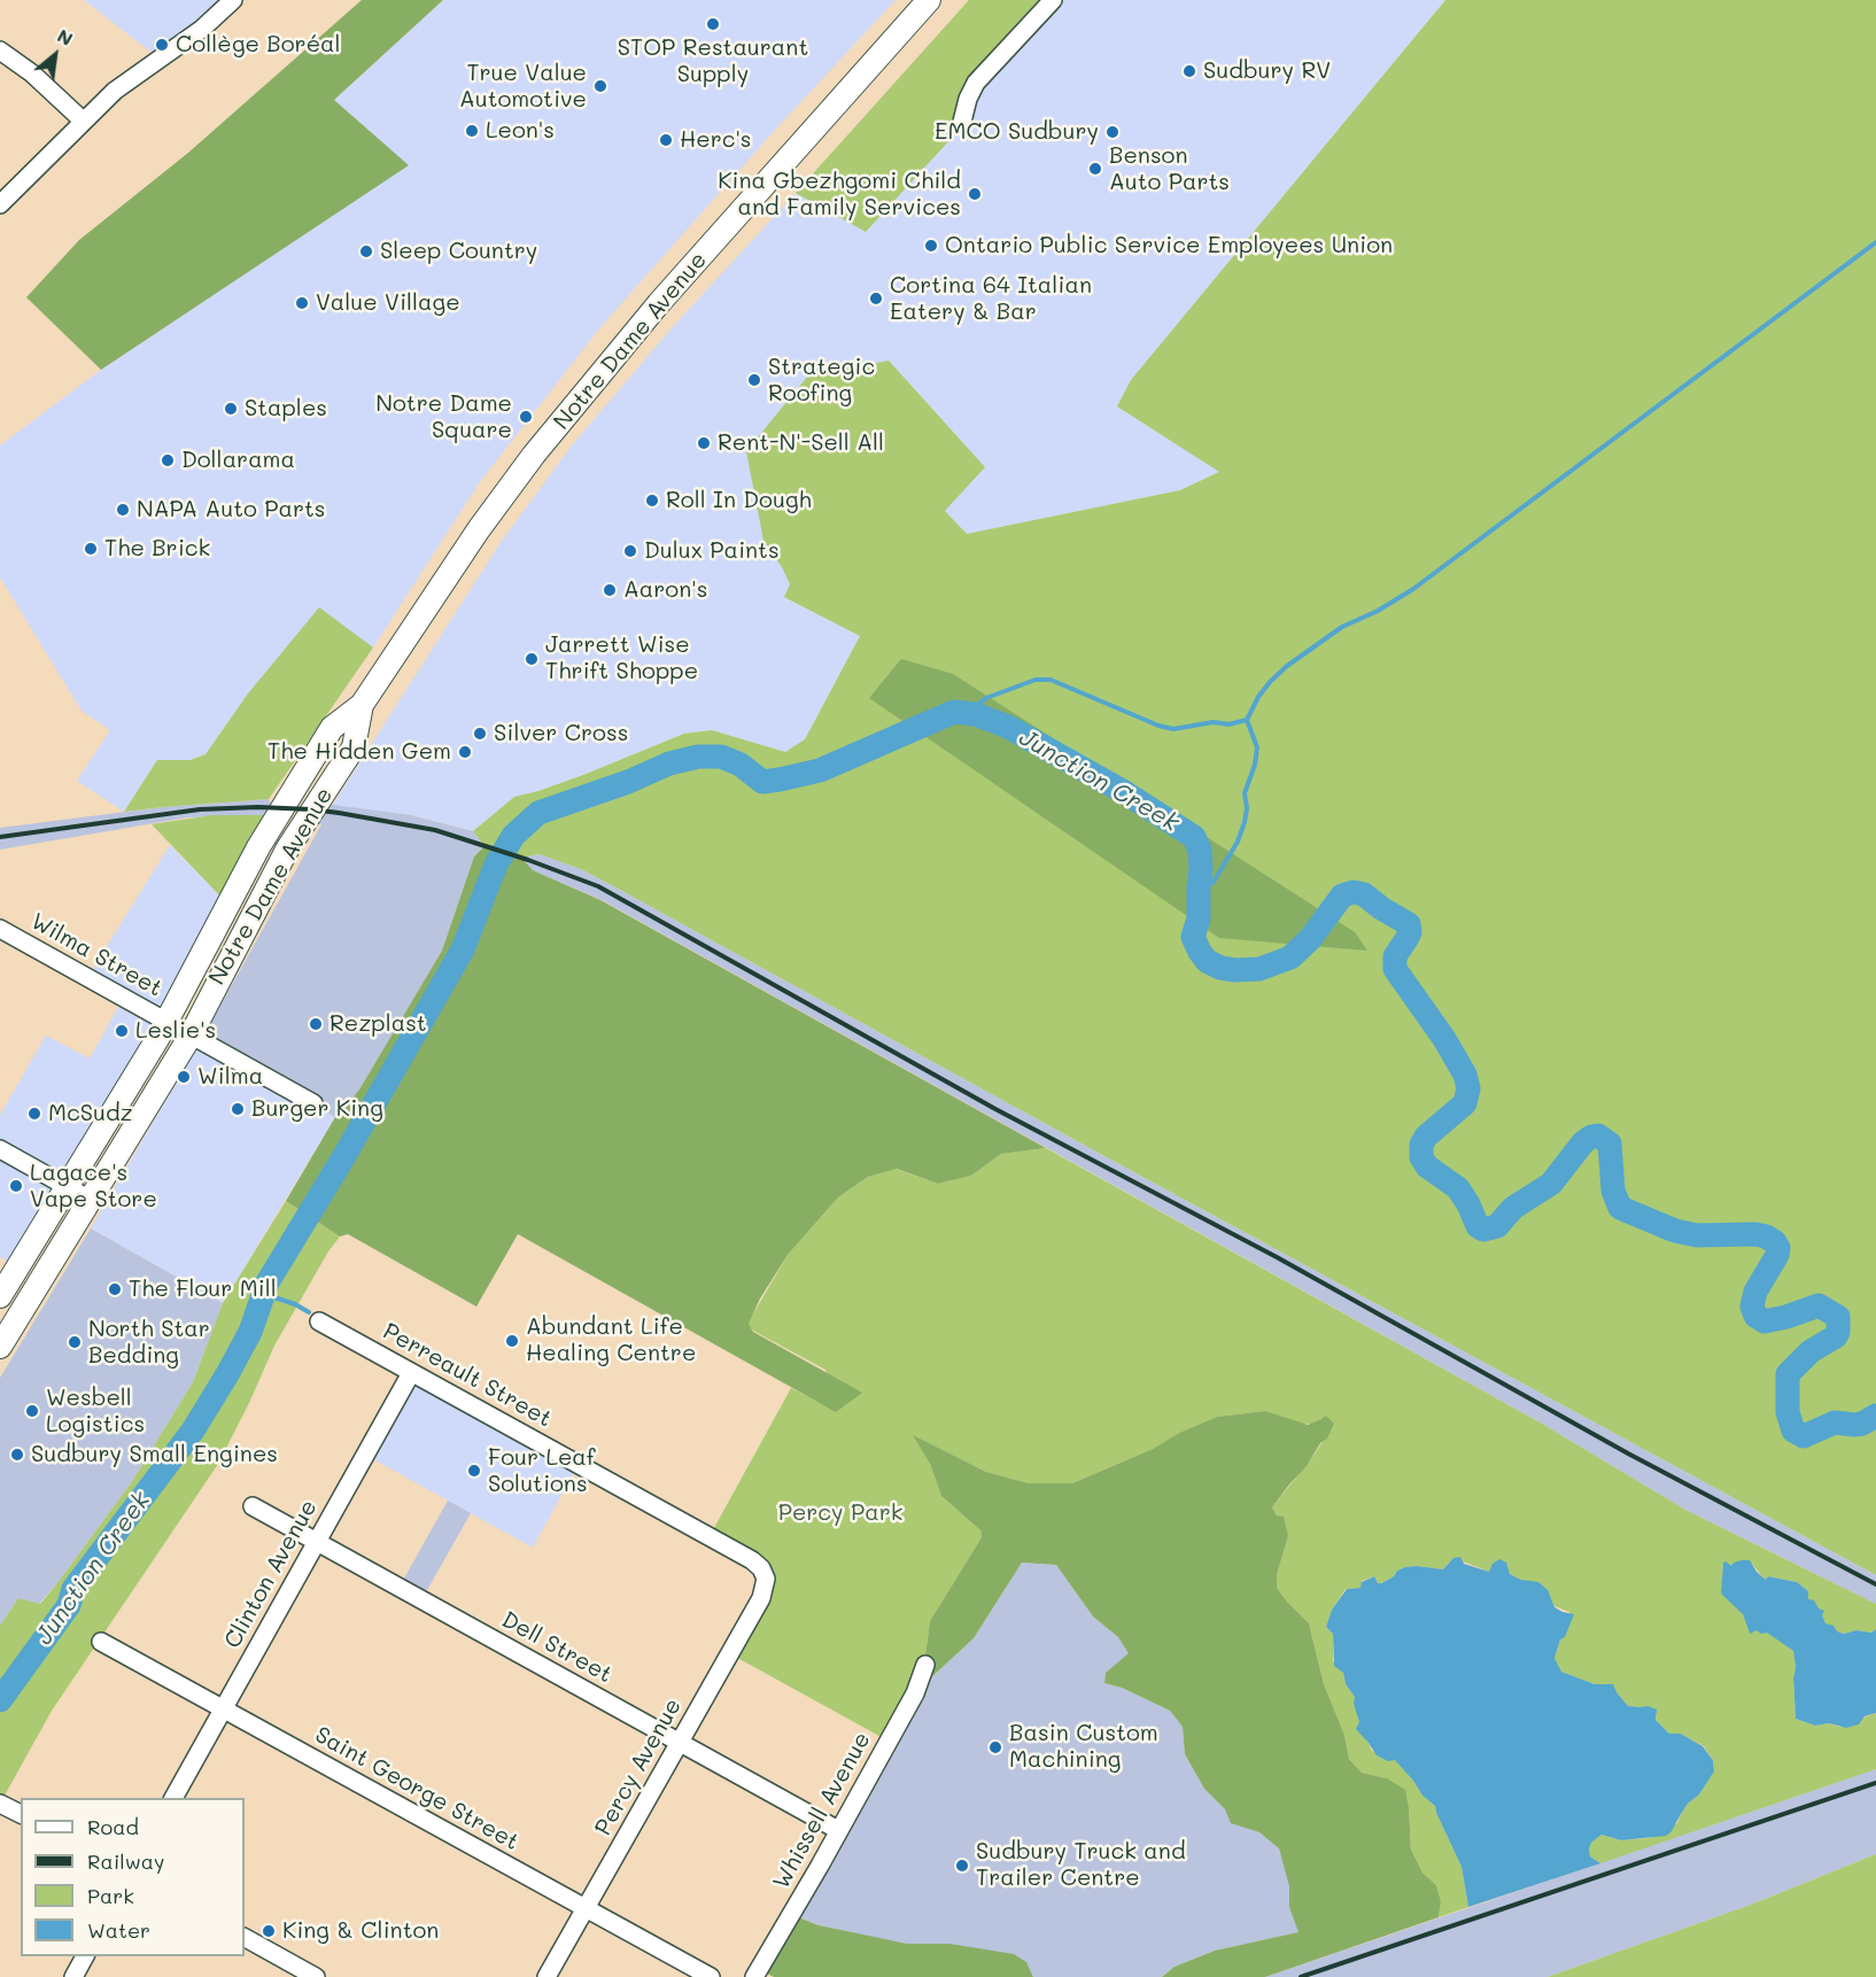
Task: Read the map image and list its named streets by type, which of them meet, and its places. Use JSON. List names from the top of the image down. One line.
{"streets":{"main road":["Notre Dame Avenue"],"street":["Wilma Street","Perreault Street","Clinton Avenue","Dell Street","Percy Avenue","Saint George Street","Whissell Avenue"]},"crossings":[["Notre Dame Avenue","Wilma Street"],["Perreault Street","Clinton Avenue"],["Perreault Street","Percy Avenue"],["Clinton Avenue","Dell Street"],["Clinton Avenue","Saint George Street"],["Dell Street","Percy Avenue"],["Dell Street","Whissell Avenue"],["Percy Avenue","Saint George Street"]],"water":["Junction Creek"],"parks":["Percy Park"],"places":["STOP Restaurant Supply","Collège Boréal","Sudbury RV","True Value Automotive","Leon's","EMCO Sudbury","Herc's","Benson Auto Parts","Kina Gbezhgomi Child and Family Services","Ontario Public Service Employees Union","Sleep Country","Cortina 64 Italian Eatery & Bar","Value Village","Strategic Roofing","Staples","Notre Dame Square","Rent-N'-Sell All","Dollarama","Roll In Dough","NAPA Auto Parts","The Brick","Dulux Paints","Aaron's","Jarrett Wise Thrift Shoppe","Silver Cross","The Hidden Gem","Rezplast","Leslie's","Wilma","Burger King","McSudz","Lagace's Vape Store","The Flour Mill","Abundant Life Healing Centre","North Star Bedding","Wesbell Logistics","Sudbury Small Engines","Four Leaf Solutions","Basin Custom Machining","Sudbury Truck and Trailer Centre","King & Clinton"],"legend":["Road","Railway","Park","Water"],"north":"top right"}
